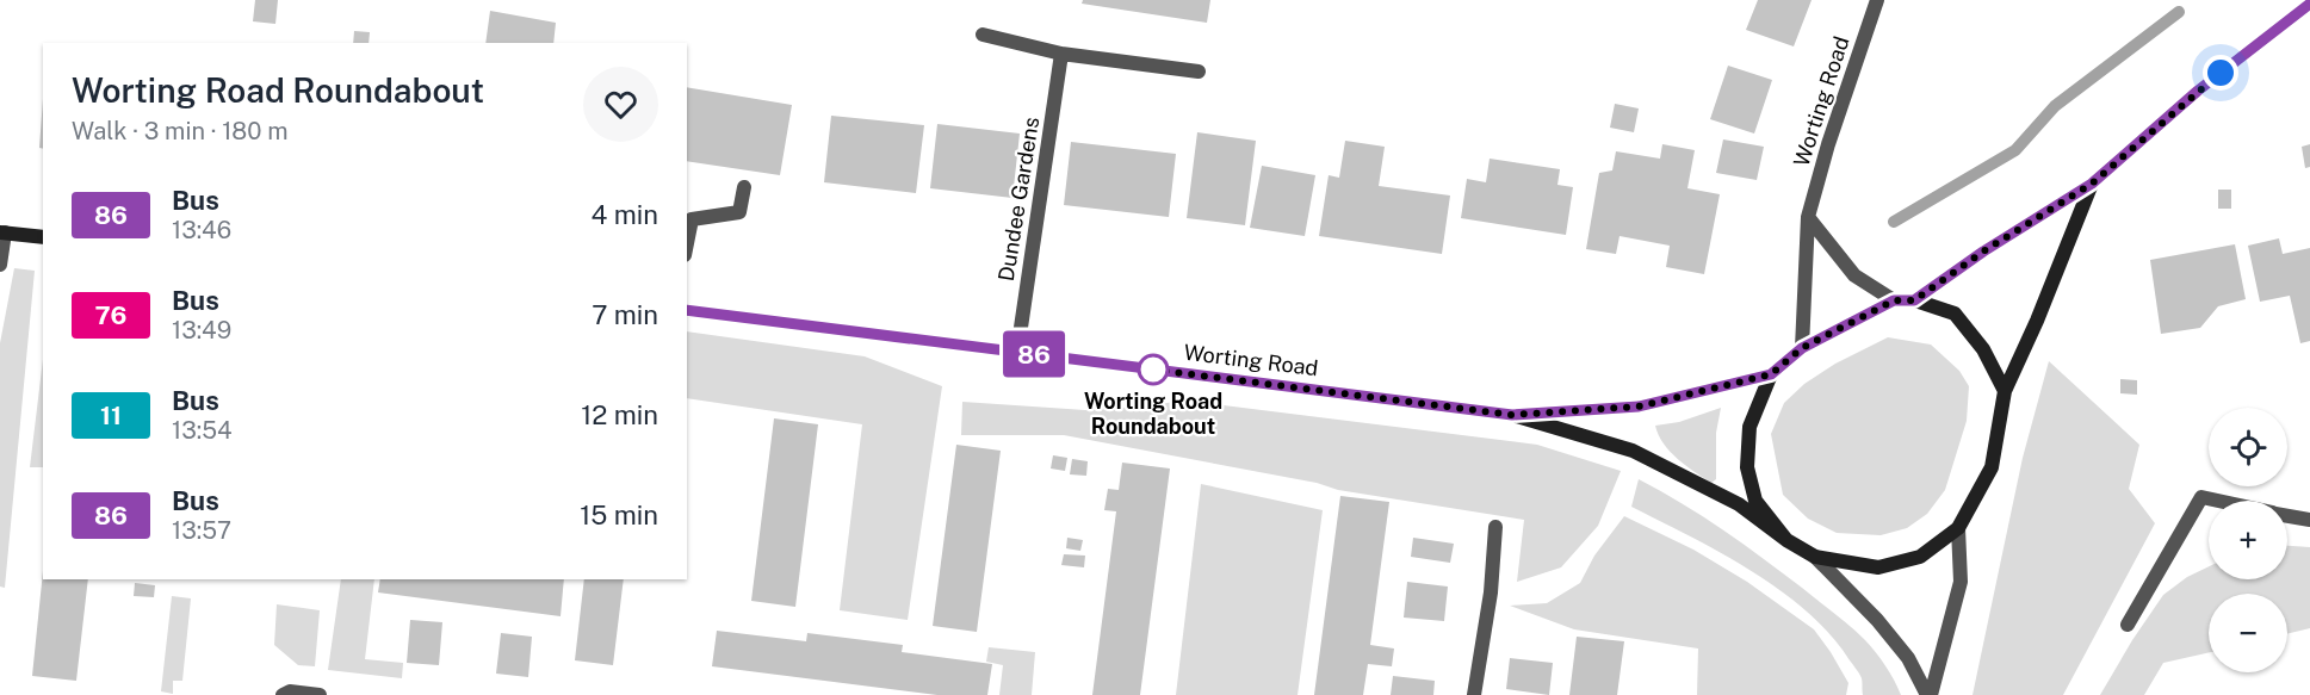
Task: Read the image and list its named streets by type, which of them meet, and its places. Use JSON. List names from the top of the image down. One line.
{"streets":{"main road":["Worting Road"],"street":["Dundee Gardens"]},"crossings":[["Worting Road","Dundee Gardens"]],"places":["Worting Road Roundabout"],"lines":["bus line 86"],"page":{"on_map":"86","heading":["Worting Road Roundabout","Walk · 3 min · 180 m"],"list":[{"mark":"86","name":"Bus","note":"13:46","value":"4 min"},{"mark":"76","name":"Bus","note":"13:49","value":"7 min"},{"mark":"11","name":"Bus","note":"13:54","value":"12 min"},{"mark":"86","name":"Bus","note":"13:57","value":"15 min"}],"map_buttons":["+","−"]}}
